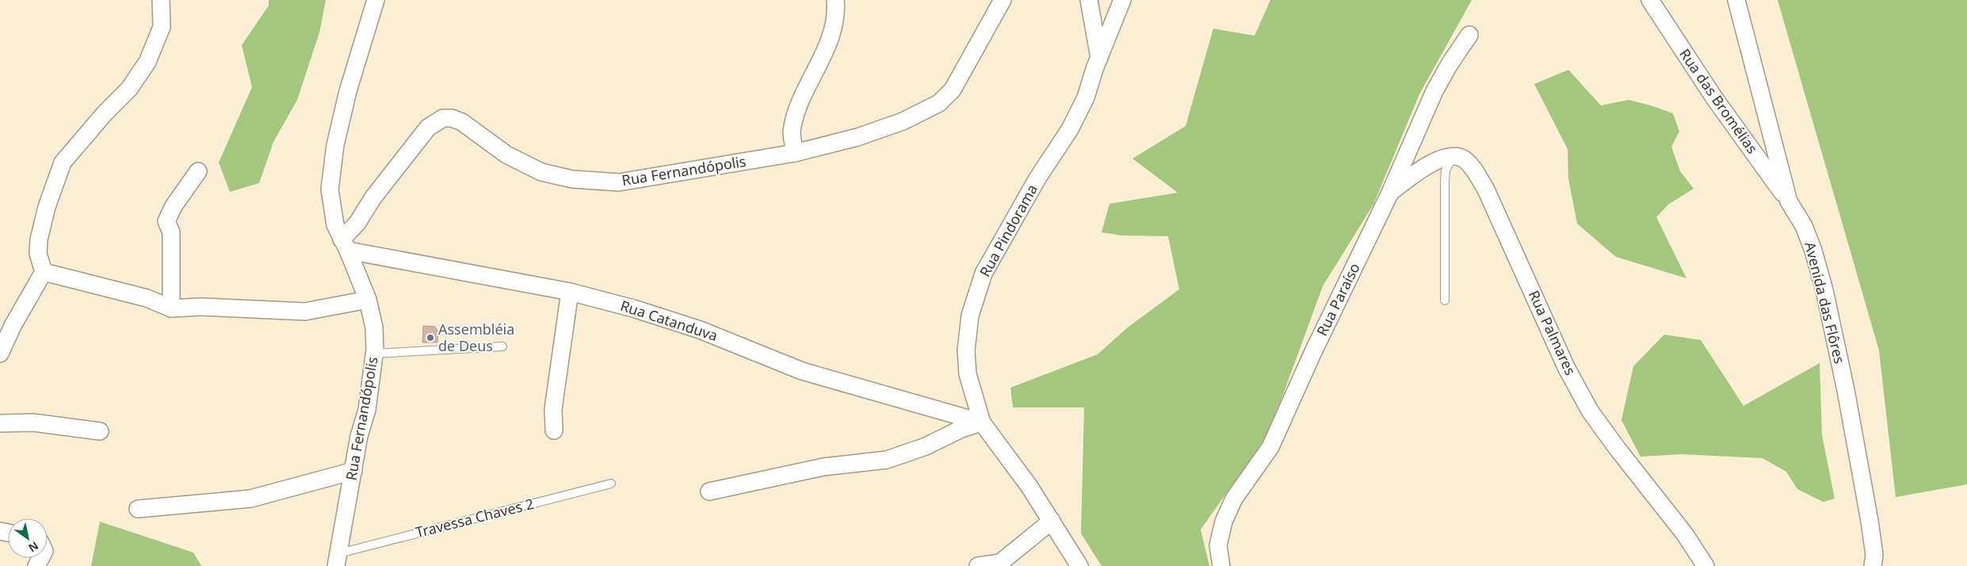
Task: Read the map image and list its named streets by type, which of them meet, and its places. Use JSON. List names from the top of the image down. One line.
{"streets":{"street":["Rua das Bromélias","Rua Fernandópolis","Rua Pindorama","Rua Paraíso","Avenida das Flôres","Rua Catanduva","Rua Palmares"],"lane":["Travessa Chaves 2"]},"crossings":[["Rua das Bromélias","Avenida das Flôres"],["Rua Fernandópolis","Rua Catanduva"],["Rua Fernandópolis","Travessa Chaves 2"],["Rua Pindorama","Rua Catanduva"]],"places":["Assembléia de Deus"],"north":"bottom right"}
